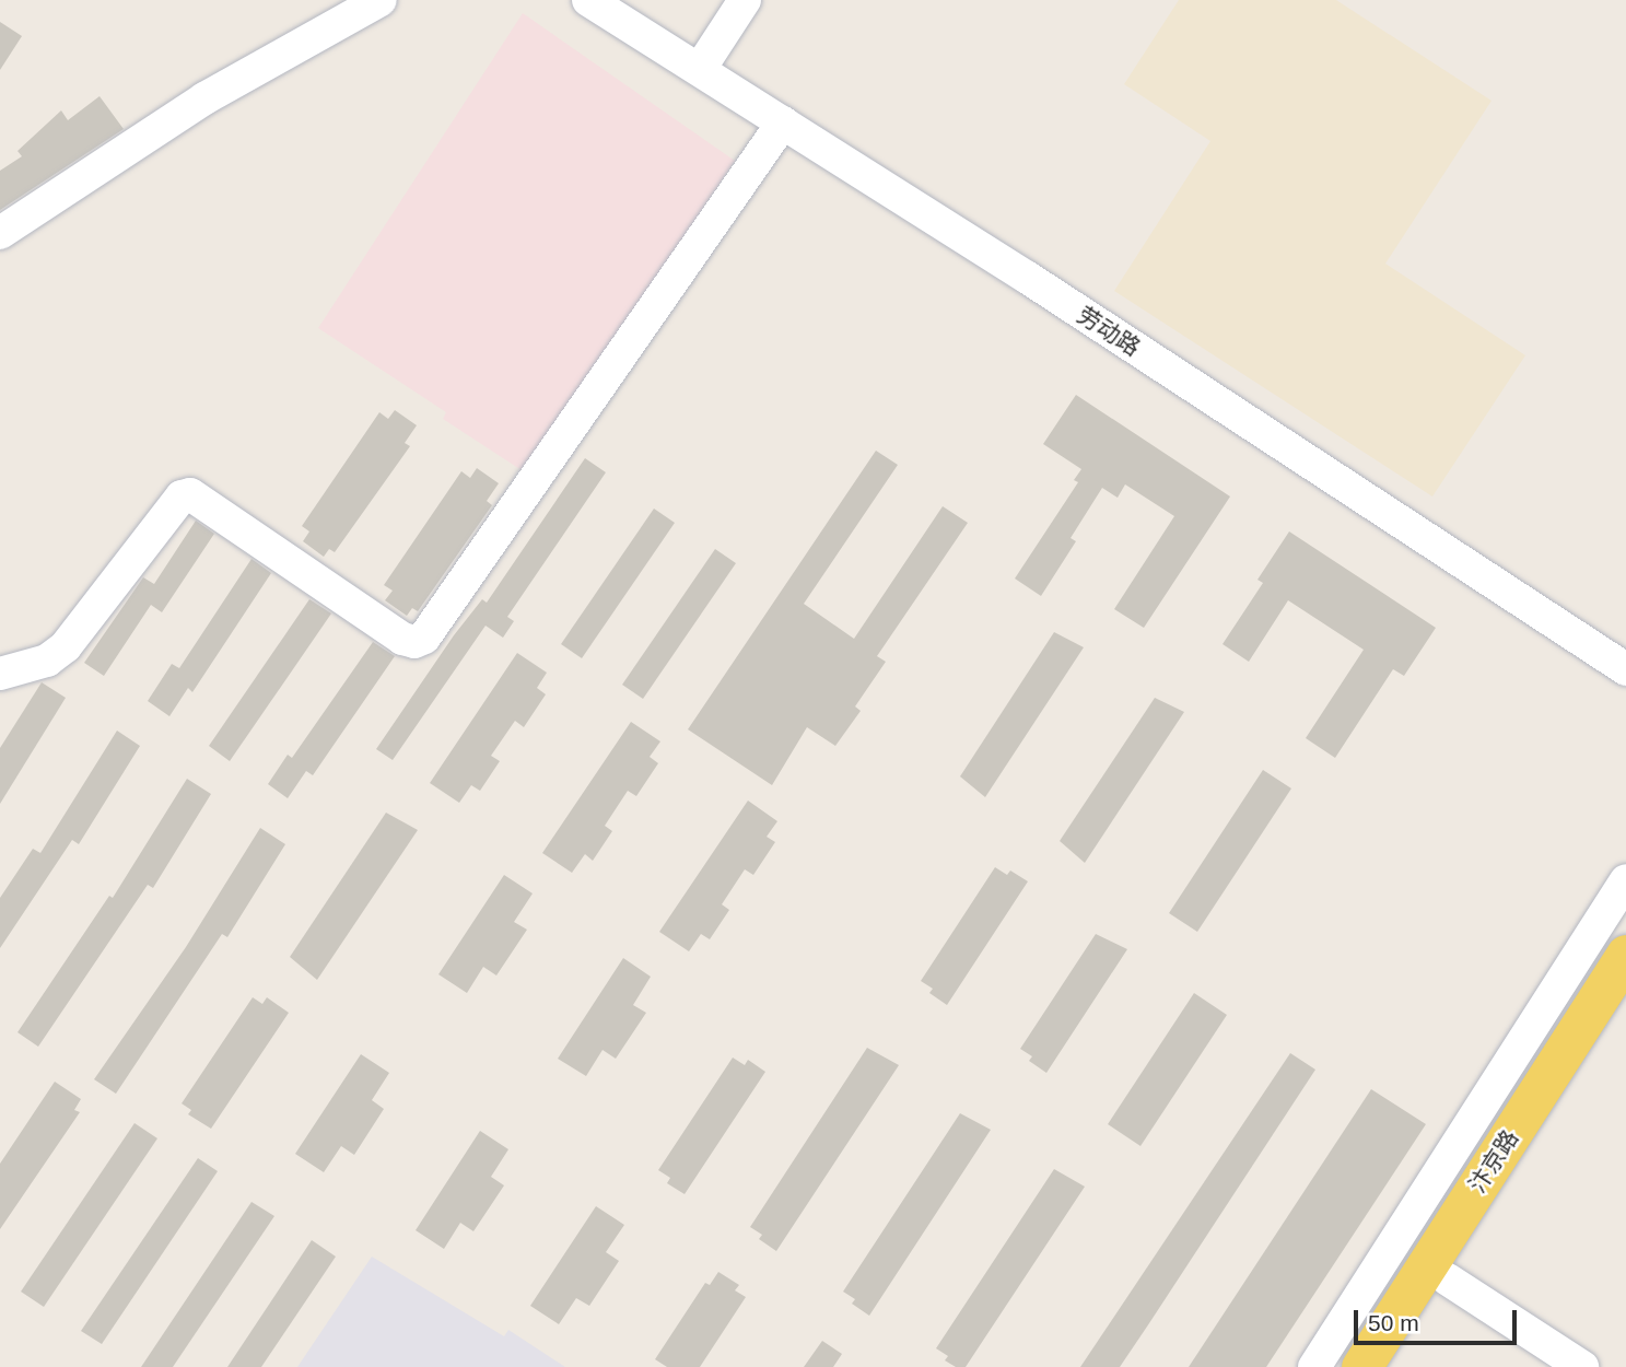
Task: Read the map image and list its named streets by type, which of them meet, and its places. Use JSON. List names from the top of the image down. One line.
{"streets":{"main road":["汴京路"],"street":["劳动路"]},"scale_bar":"50 m"}
